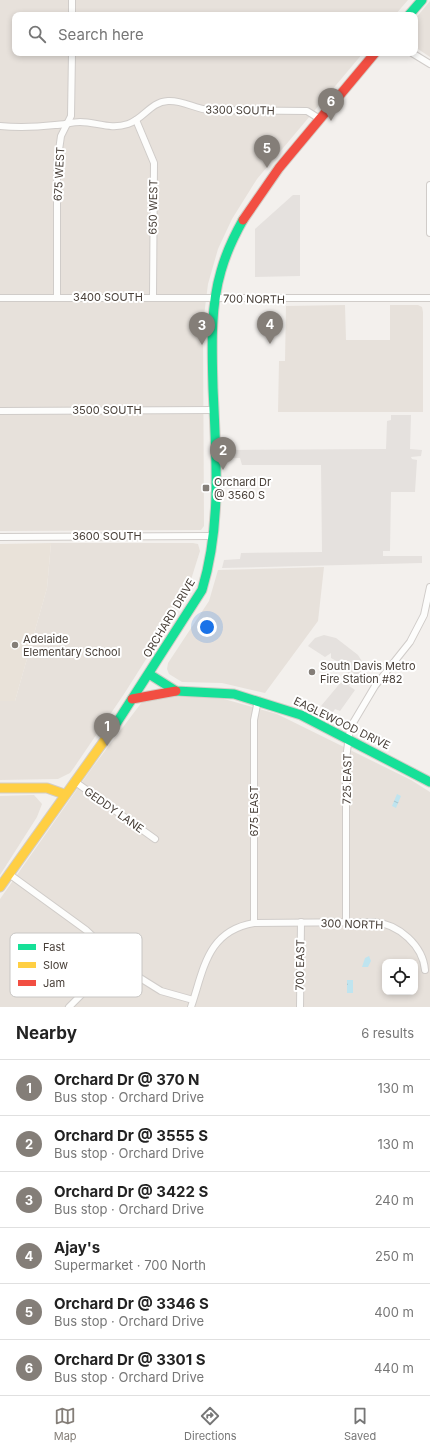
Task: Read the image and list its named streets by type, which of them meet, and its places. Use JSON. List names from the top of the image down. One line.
{"streets":{"main road":["ORCHARD DRIVE","EAGLEWOOD DRIVE"],"street":["3300 SOUTH","675 WEST","650 WEST","3400 SOUTH","700 NORTH","3500 SOUTH","3600 SOUTH","725 EAST","GEDDY LANE","675 EAST","300 NORTH","700 EAST"]},"crossings":[["3300 SOUTH","675 WEST"],["3300 SOUTH","650 WEST"],["3300 SOUTH","ORCHARD DRIVE"],["675 WEST","3400 SOUTH"],["650 WEST","3400 SOUTH"],["3400 SOUTH","700 NORTH"],["3400 SOUTH","ORCHARD DRIVE"],["700 NORTH","ORCHARD DRIVE"],["3500 SOUTH","ORCHARD DRIVE"],["3600 SOUTH","ORCHARD DRIVE"],["ORCHARD DRIVE","EAGLEWOOD DRIVE"],["ORCHARD DRIVE","GEDDY LANE"],["EAGLEWOOD DRIVE","725 EAST"],["EAGLEWOOD DRIVE","675 EAST"],["725 EAST","300 NORTH"],["675 EAST","300 NORTH"],["300 NORTH","700 EAST"]],"places":{"transit":["Orchard Dr @ 3560 S"],"other":["Adelaide Elementary School","South Davis Metro Fire Station #82"]},"legend":["Fast","Slow","Jam"],"page":{"search":"Search here","pins":["6","5","4","3","2","1"],"heading":["Nearby","6 results"],"list":[{"mark":"1","name":"Orchard Dr @ 370 N","note":"Bus stop · Orchard Drive","value":"130 m"},{"mark":"2","name":"Orchard Dr @ 3555 S","note":"Bus stop · Orchard Drive","value":"130 m"},{"mark":"3","name":"Orchard Dr @ 3422 S","note":"Bus stop · Orchard Drive","value":"240 m"},{"mark":"4","name":"Ajay's","note":"Supermarket · 700 North","value":"250 m"},{"mark":"5","name":"Orchard Dr @ 3346 S","note":"Bus stop · Orchard Drive","value":"400 m"},{"mark":"6","name":"Orchard Dr @ 3301 S","note":"Bus stop · Orchard Drive","value":"440 m"}],"nav":["Map","Directions","Saved"]}}
